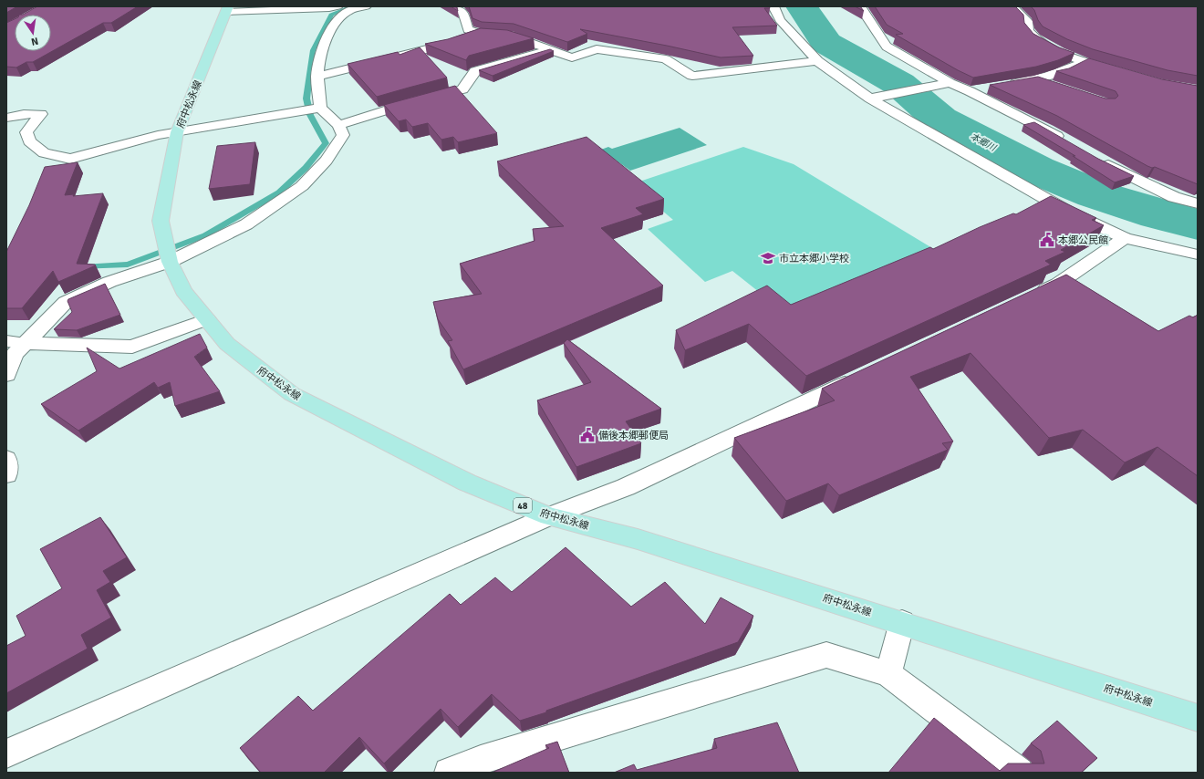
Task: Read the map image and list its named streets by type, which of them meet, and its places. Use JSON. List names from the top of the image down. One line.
{"streets":{"main road":["府中松永線","48"]},"water":["本郷川"],"places":{"public building":["本郷公民館","備後本郷郵便局"],"school or university":["市立本郷小学校"]},"north":"bottom"}
